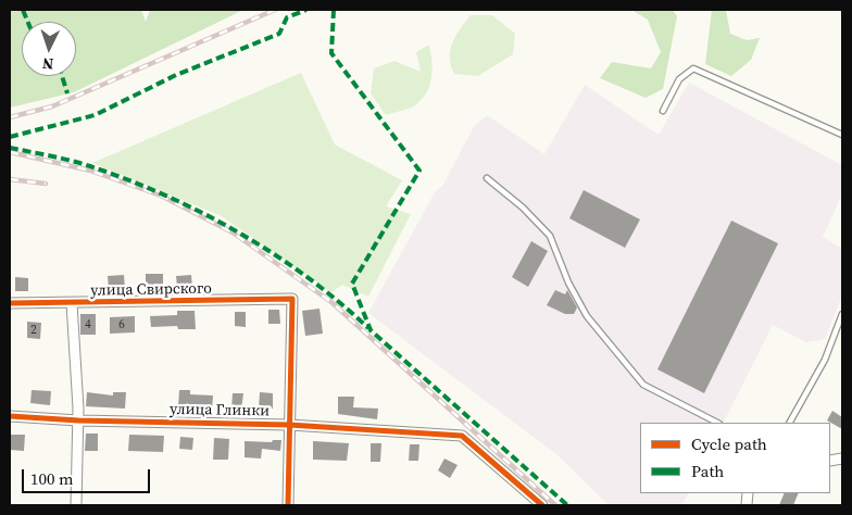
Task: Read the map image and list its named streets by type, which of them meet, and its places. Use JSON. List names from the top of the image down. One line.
{"streets":{"street":["улица Свирского","улица Глинки"]},"crossings":[["улица Свирского","улица Глинки"]],"house_numbers":["4","6","2"],"legend":["Cycle path","Path"],"scale_bar":"100 m","north":"bottom"}
